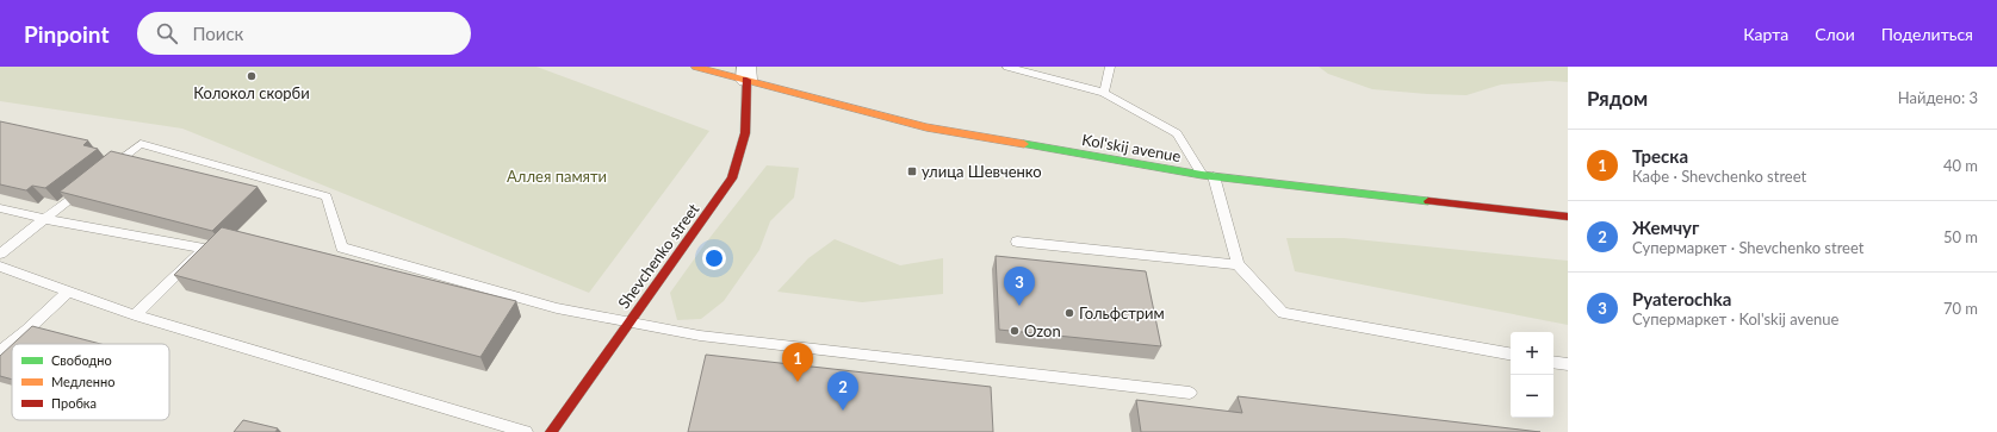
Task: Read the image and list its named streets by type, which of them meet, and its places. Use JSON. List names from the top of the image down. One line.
{"streets":{"main road":["Kol'skij avenue","Shevchenko street"]},"crossings":[["Kol'skij avenue","Shevchenko street"]],"parks":["Аллея памяти"],"places":{"other":["Колокол скорби","Гольфстрим","Ozon"],"transit":["улица Шевченко"]},"legend":["Свободно","Медленно","Пробка"],"page":{"header":"Pinpoint","search":"Поиск","nav":["Карта","Слои","Поделиться"],"heading":["Рядом","Найдено: 3"],"list":[{"mark":"1","name":"Треска","note":"Кафе · Shevchenko street","value":"40 m"},{"mark":"2","name":"Жемчуг","note":"Супермаркет · Shevchenko street","value":"50 m"},{"mark":"3","name":"Pyaterochka","note":"Супермаркет · Kol'skij avenue","value":"70 m"}],"pins":["3","1","2"],"map_buttons":["+","−"]}}
